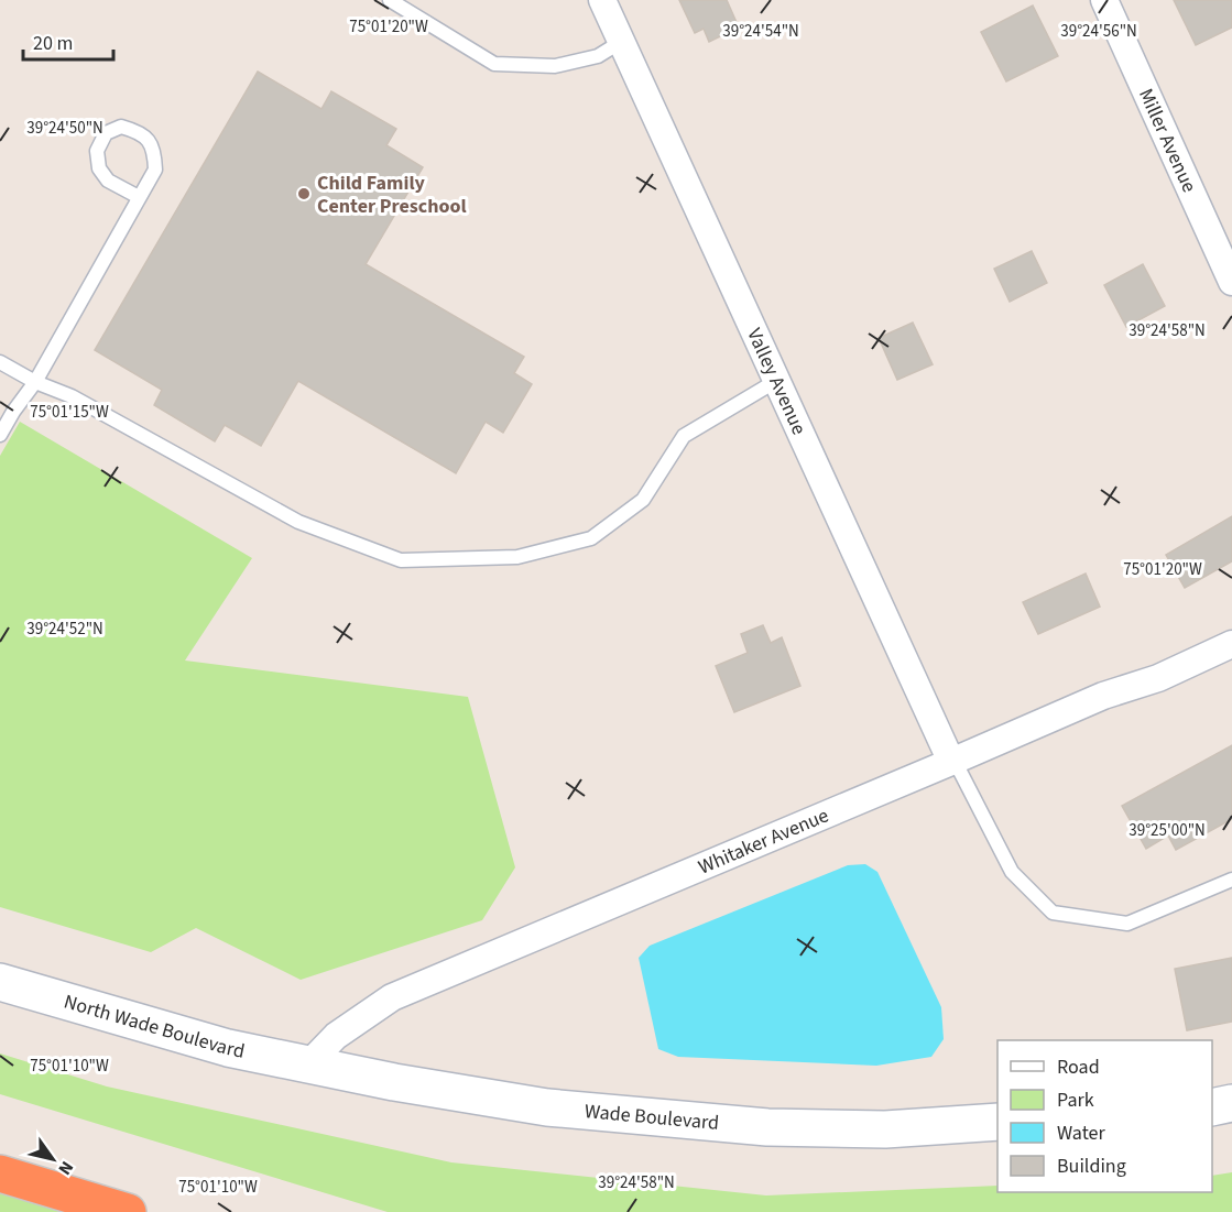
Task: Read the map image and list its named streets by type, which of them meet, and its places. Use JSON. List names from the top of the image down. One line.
{"streets":{"main road":["North Wade Boulevard","Wade Boulevard"],"street":["Miller Avenue","Valley Avenue","Whitaker Avenue"]},"crossings":[["Valley Avenue","Whitaker Avenue"],["Whitaker Avenue","North Wade Boulevard"],["Whitaker Avenue","Wade Boulevard"],["North Wade Boulevard","Wade Boulevard"]],"places":["Child Family Center Preschool"],"legend":["Road","Park","Water","Building"],"scale_bar":"20 m","north":"bottom right","coordinates":["75°01'20\"W","39°24'54\"N","39°24'56\"N","39°24'50\"N","39°24'58\"N","75°01'15\"W","39°24'52\"N","39°25'00\"N","75°01'10\"W"]}
